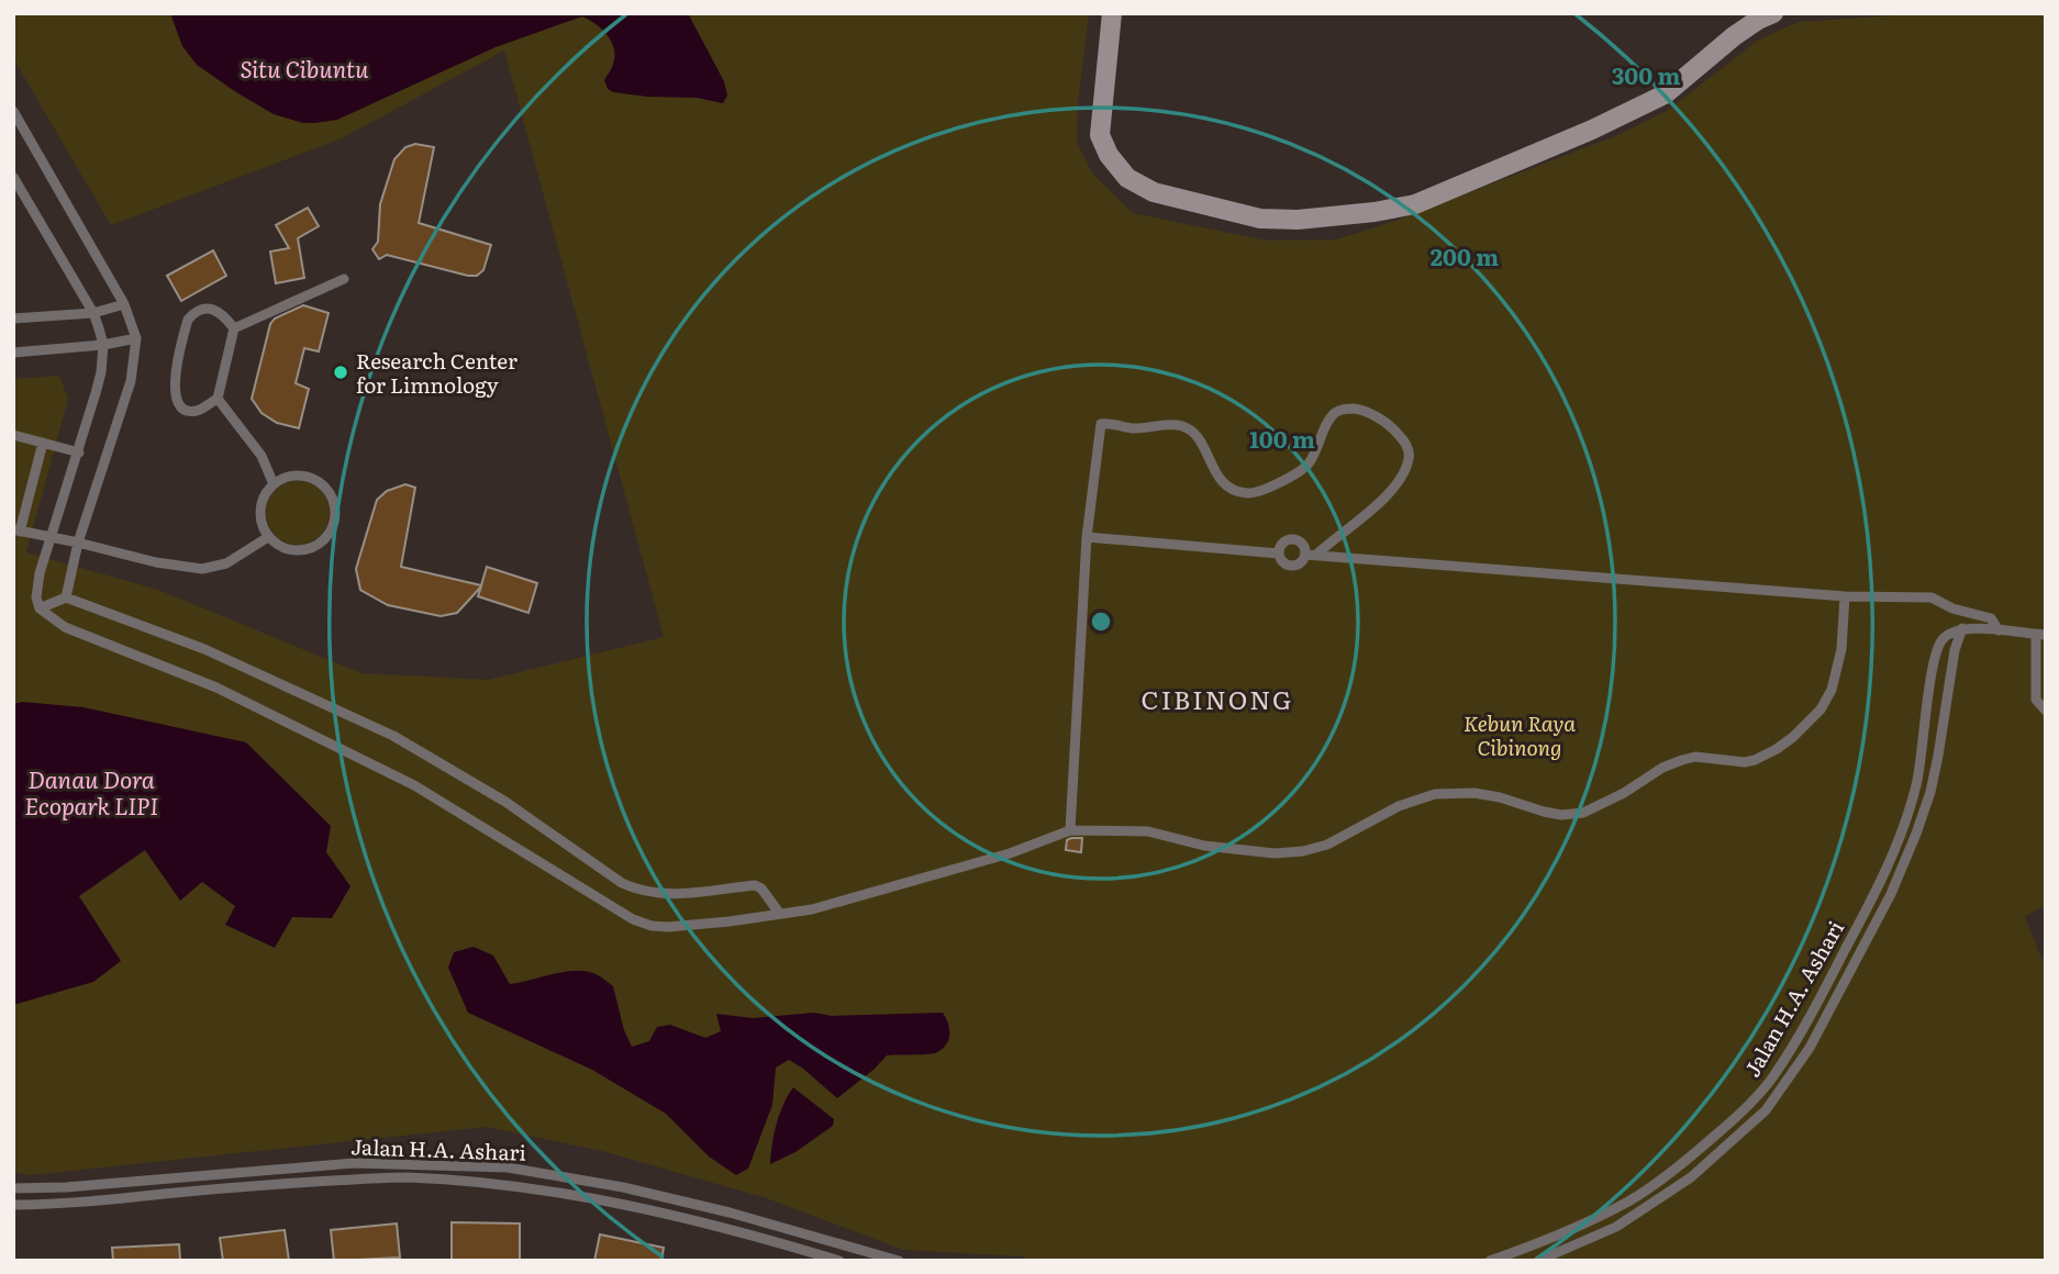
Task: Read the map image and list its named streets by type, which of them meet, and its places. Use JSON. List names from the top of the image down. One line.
{"streets":{"lane":["Jalan H.A. Ashari"]},"districts":["CIBINONG"],"water":["Situ Cibuntu","Danau Dora Ecopark LIPI"],"parks":["Kebun Raya Cibinong"],"places":["Research Center for Limnology"],"rings":["300 m","200 m","100 m"]}
